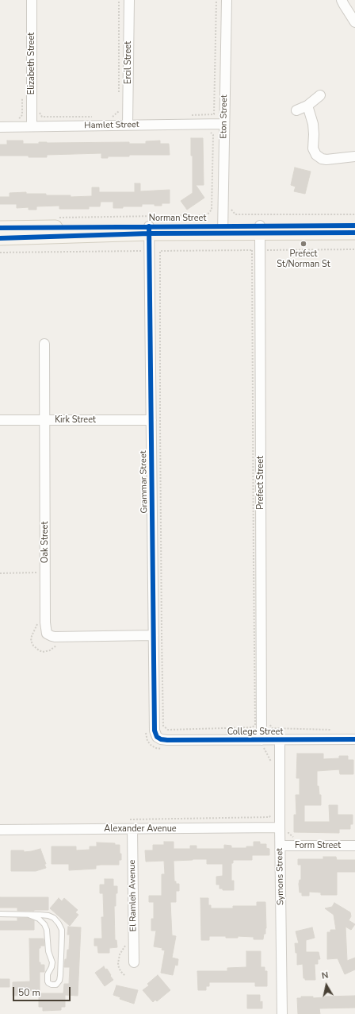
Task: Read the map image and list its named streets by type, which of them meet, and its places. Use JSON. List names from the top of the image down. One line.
{"streets":{"main road":["Norman Street"],"street":["Ercil Street","Elizabeth Street","Eton Street","Hamlet Street","Kirk Street","Grammar Street","Prefect Street","Oak Street","College Street","Alexander Avenue","Form Street","Symons Street","El Ramleh Avenue"]},"crossings":[["Ercil Street","Hamlet Street"],["Elizabeth Street","Hamlet Street"],["Eton Street","Hamlet Street"],["Eton Street","Norman Street"],["Norman Street","Grammar Street"],["Norman Street","Prefect Street"],["Kirk Street","Grammar Street"],["Kirk Street","Oak Street"],["Grammar Street","Oak Street"],["Grammar Street","College Street"],["Prefect Street","College Street"],["College Street","Symons Street"],["Alexander Avenue","Symons Street"],["Alexander Avenue","El Ramleh Avenue"],["Form Street","Symons Street"]],"places":["Prefect St/Norman St"],"scale_bar":"50 m","north":"top"}
